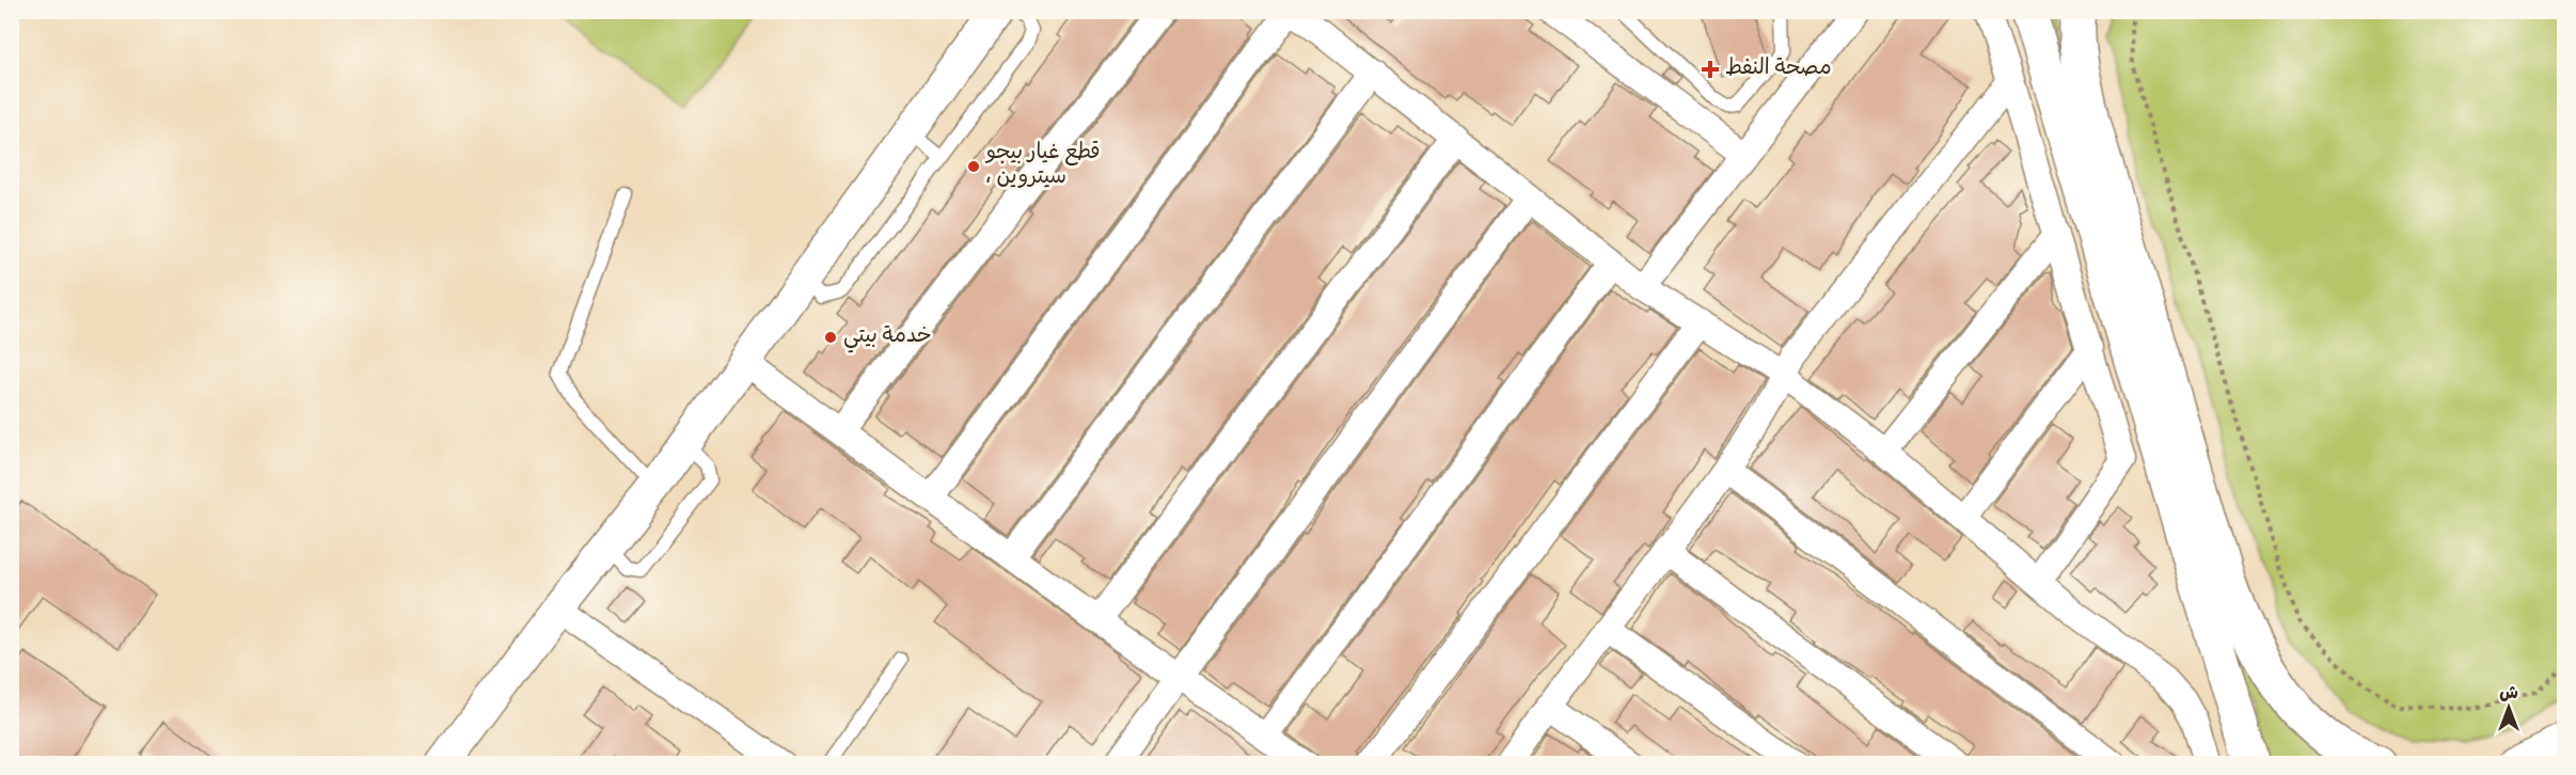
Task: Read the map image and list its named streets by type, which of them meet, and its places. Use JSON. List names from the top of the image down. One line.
{"places":{"health":["مصحة النفط"],"other":["قطع غيار بيجو ، سيتروين","خدمة بيتي"]},"north":"top"}
